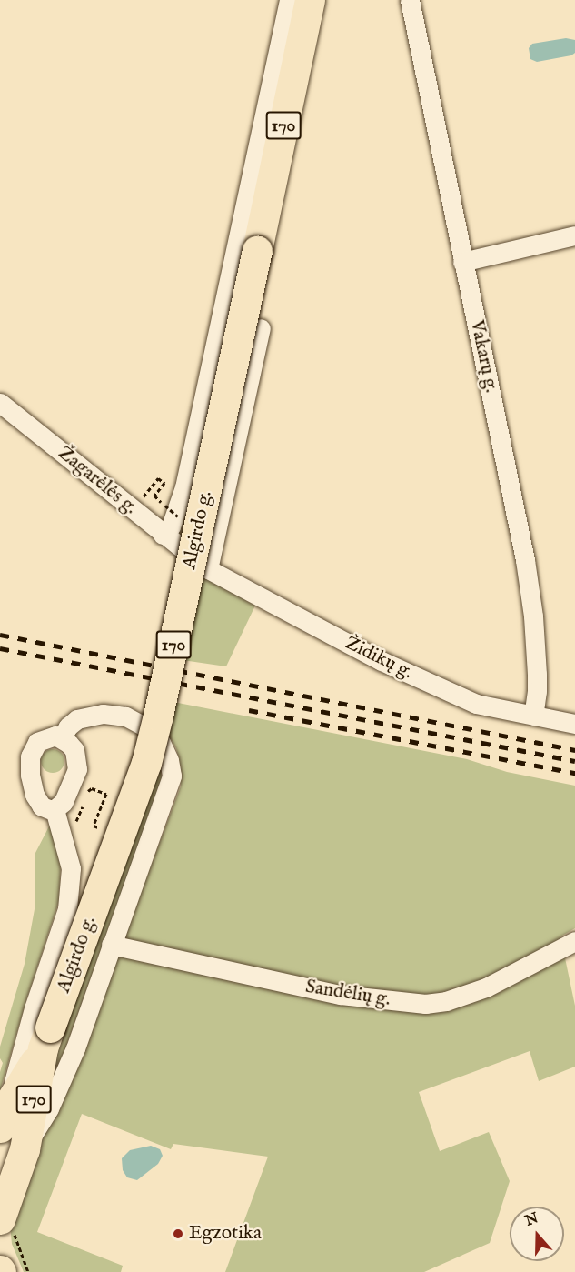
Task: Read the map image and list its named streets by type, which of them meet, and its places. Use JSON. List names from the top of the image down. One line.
{"streets":{"main road":["170","Algirdo g."],"street":["Vakarų g.","Žagarėlės g.","Židikų g.","Sandėlių g."]},"crossings":[["Vakarų g.","Židikų g."],["Žagarėlės g.","Židikų g."]],"places":["Egzotika"],"north":"top"}
